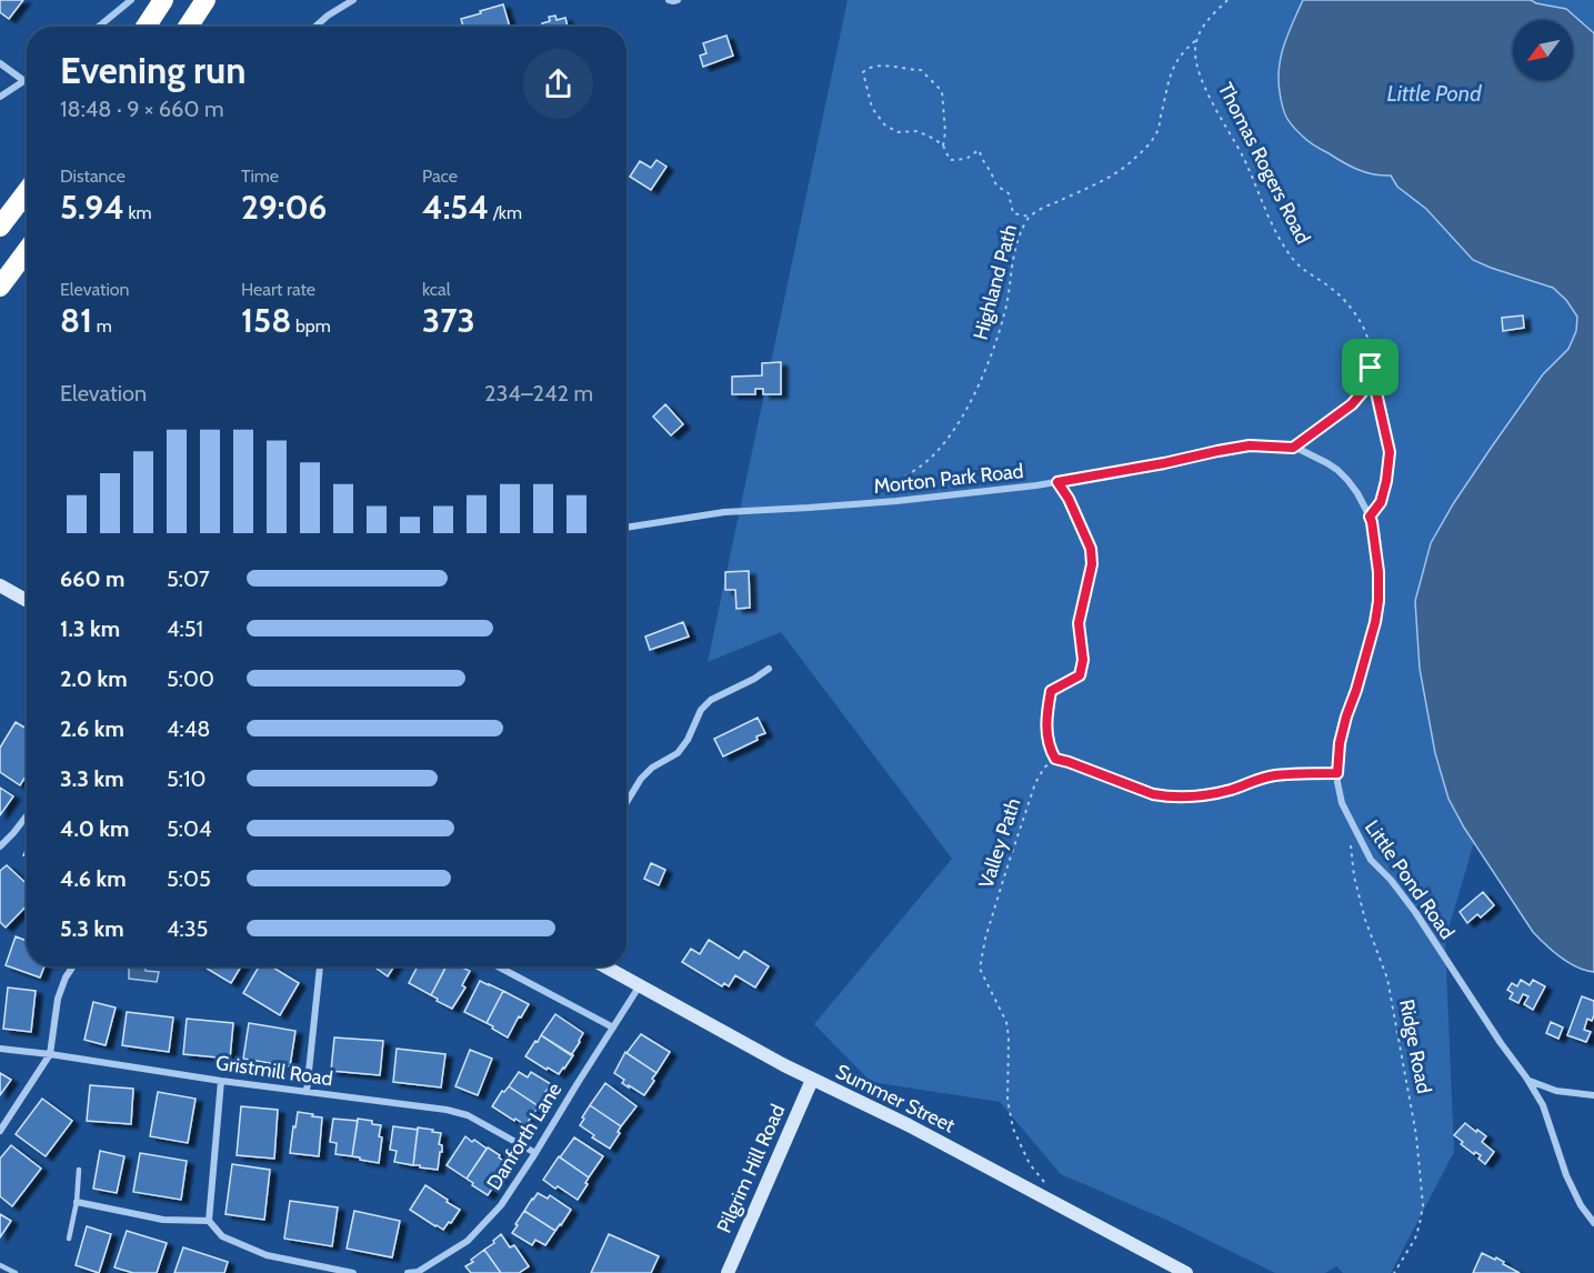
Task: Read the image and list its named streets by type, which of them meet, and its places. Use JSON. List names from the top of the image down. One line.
{"streets":{"main road":["Summer Street","Pilgrim Hill Road"],"street":["Morton Park Road","Little Pond Road","Gristmill Road","Danforth Lane"],"path":["Thomas Rogers Road","Highland Path","Valley Path","Ridge Road"]},"crossings":[["Thomas Rogers Road","Highland Path"],["Morton Park Road","Little Pond Road"],["Little Pond Road","Ridge Road"],["Gristmill Road","Danforth Lane"],["Summer Street","Danforth Lane"],["Summer Street","Pilgrim Hill Road"]],"water":["Little Pond"],"north":"bottom left","page":{"heading":["Evening run","18:48 · 9 × 660 m"],"stats":[["Distance","5.94 km"],["Time","29:06"],["Pace","4:54 /km"],["Elevation","81 m"],["Heart rate","158 bpm"],["kcal","373"]],"chart":["Elevation","234–242 m"],"list":[{"name":"660 m","note":"5:07"},{"name":"1.3 km","note":"4:51"},{"name":"2.0 km","note":"5:00"},{"name":"2.6 km","note":"4:48"},{"name":"3.3 km","note":"5:10"},{"name":"4.0 km","note":"5:04"},{"name":"4.6 km","note":"5:05"},{"name":"5.3 km","note":"4:35"}]}}
